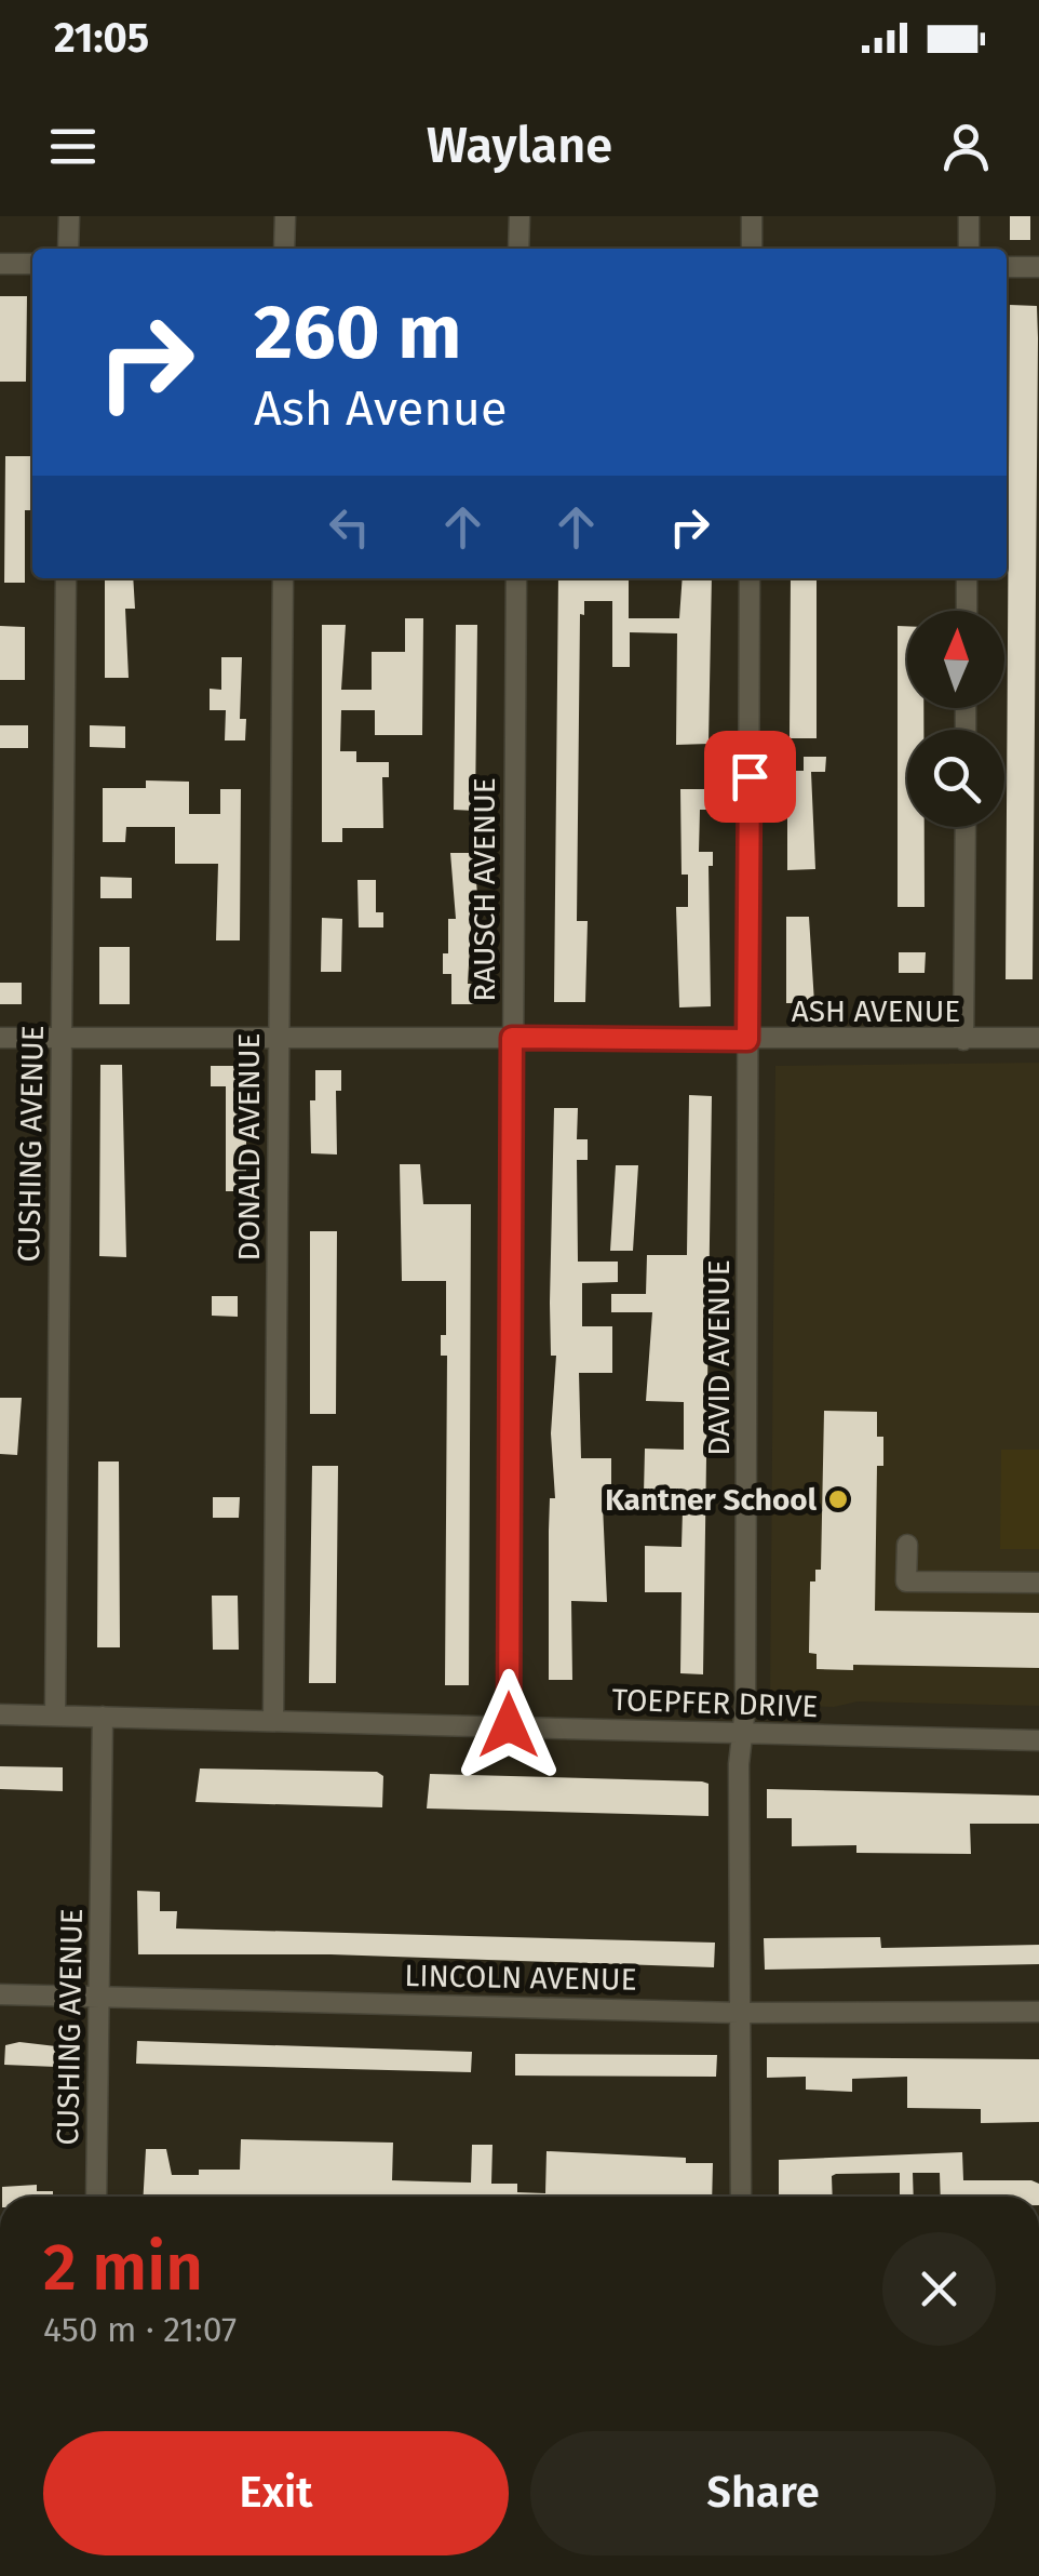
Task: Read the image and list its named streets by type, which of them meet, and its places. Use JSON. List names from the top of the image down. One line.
{"streets":{"street":["RAUSCH AVENUE","ASH AVENUE","CUSHING AVENUE","DONALD AVENUE","DAVID AVENUE","TOEPFER DRIVE","LINCOLN AVENUE"]},"crossings":[["RAUSCH AVENUE","ASH AVENUE"],["RAUSCH AVENUE","TOEPFER DRIVE"],["ASH AVENUE","CUSHING AVENUE"],["ASH AVENUE","DONALD AVENUE"],["ASH AVENUE","DAVID AVENUE"],["CUSHING AVENUE","TOEPFER DRIVE"],["CUSHING AVENUE","LINCOLN AVENUE"],["DONALD AVENUE","TOEPFER DRIVE"],["DAVID AVENUE","TOEPFER DRIVE"],["DAVID AVENUE","LINCOLN AVENUE"]],"places":["Kantner School"],"north":"top","page":{"status":"21:05","header":"Waylane","turn":["260 m","Ash Avenue"],"heading":["2 min","450 m · 21:07"],"buttons":["Exit","Share"]}}
